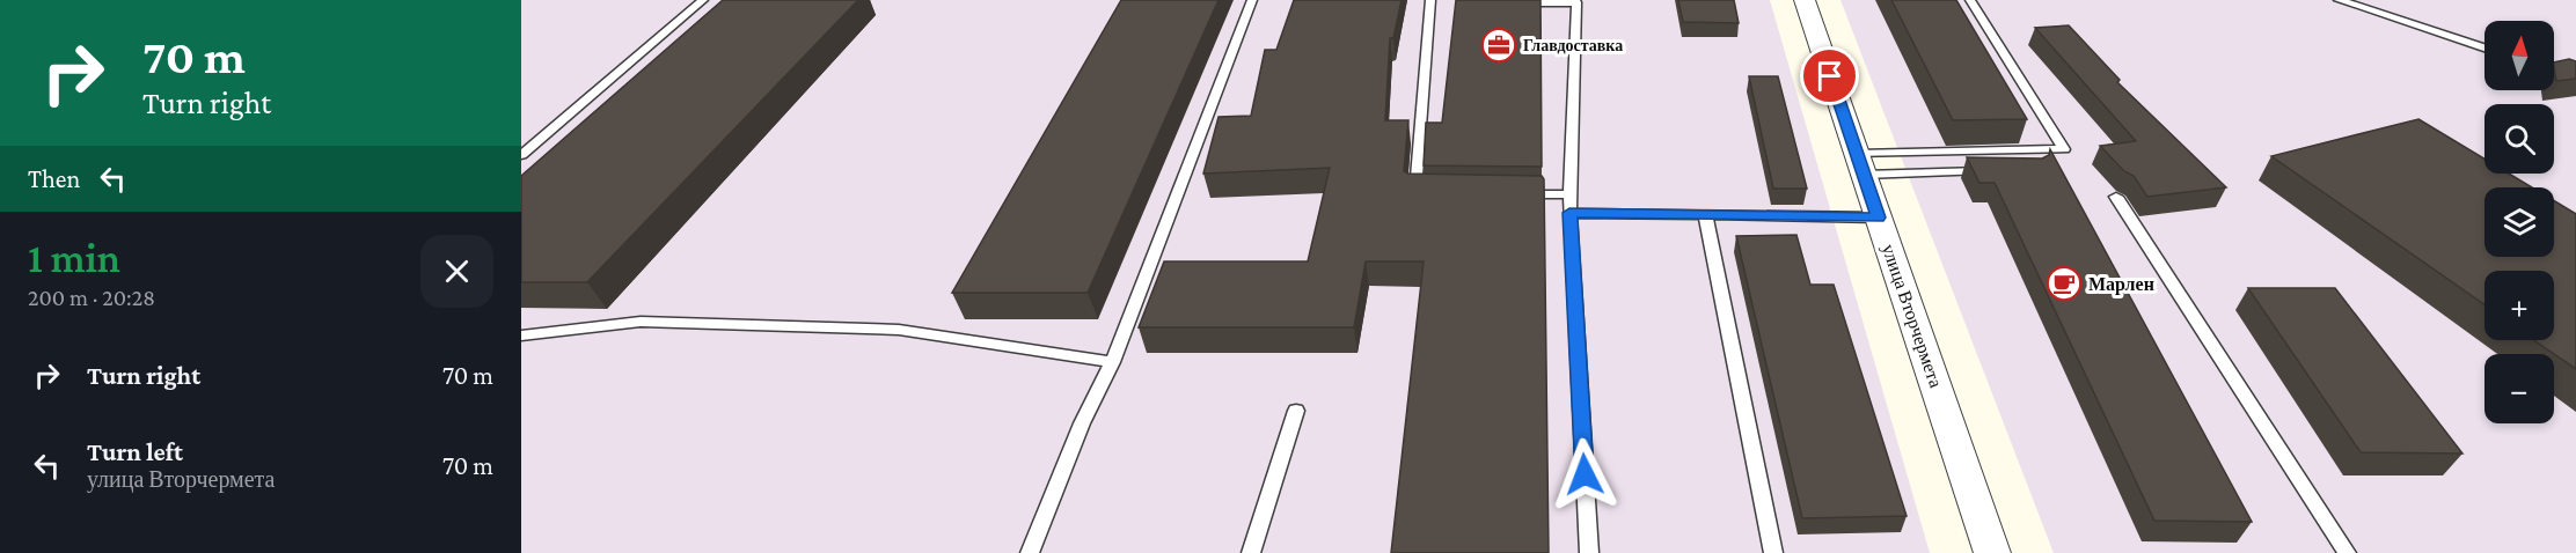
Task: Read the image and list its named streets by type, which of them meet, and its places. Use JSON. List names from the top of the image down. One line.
{"streets":{"street":["улица Вторчермета"]},"places":{"office":["Главдоставка"],"cafe":["Марлен"]},"north":"top","page":{"turn":["70 m","Turn right"],"map_buttons":["+","−"],"then":"Then","heading":["1 min","200 m · 20:28"],"list":[{"name":"Turn right","value":"70 m"},{"name":"Turn left","note":"улица Вторчермета","value":"70 m"}]}}
